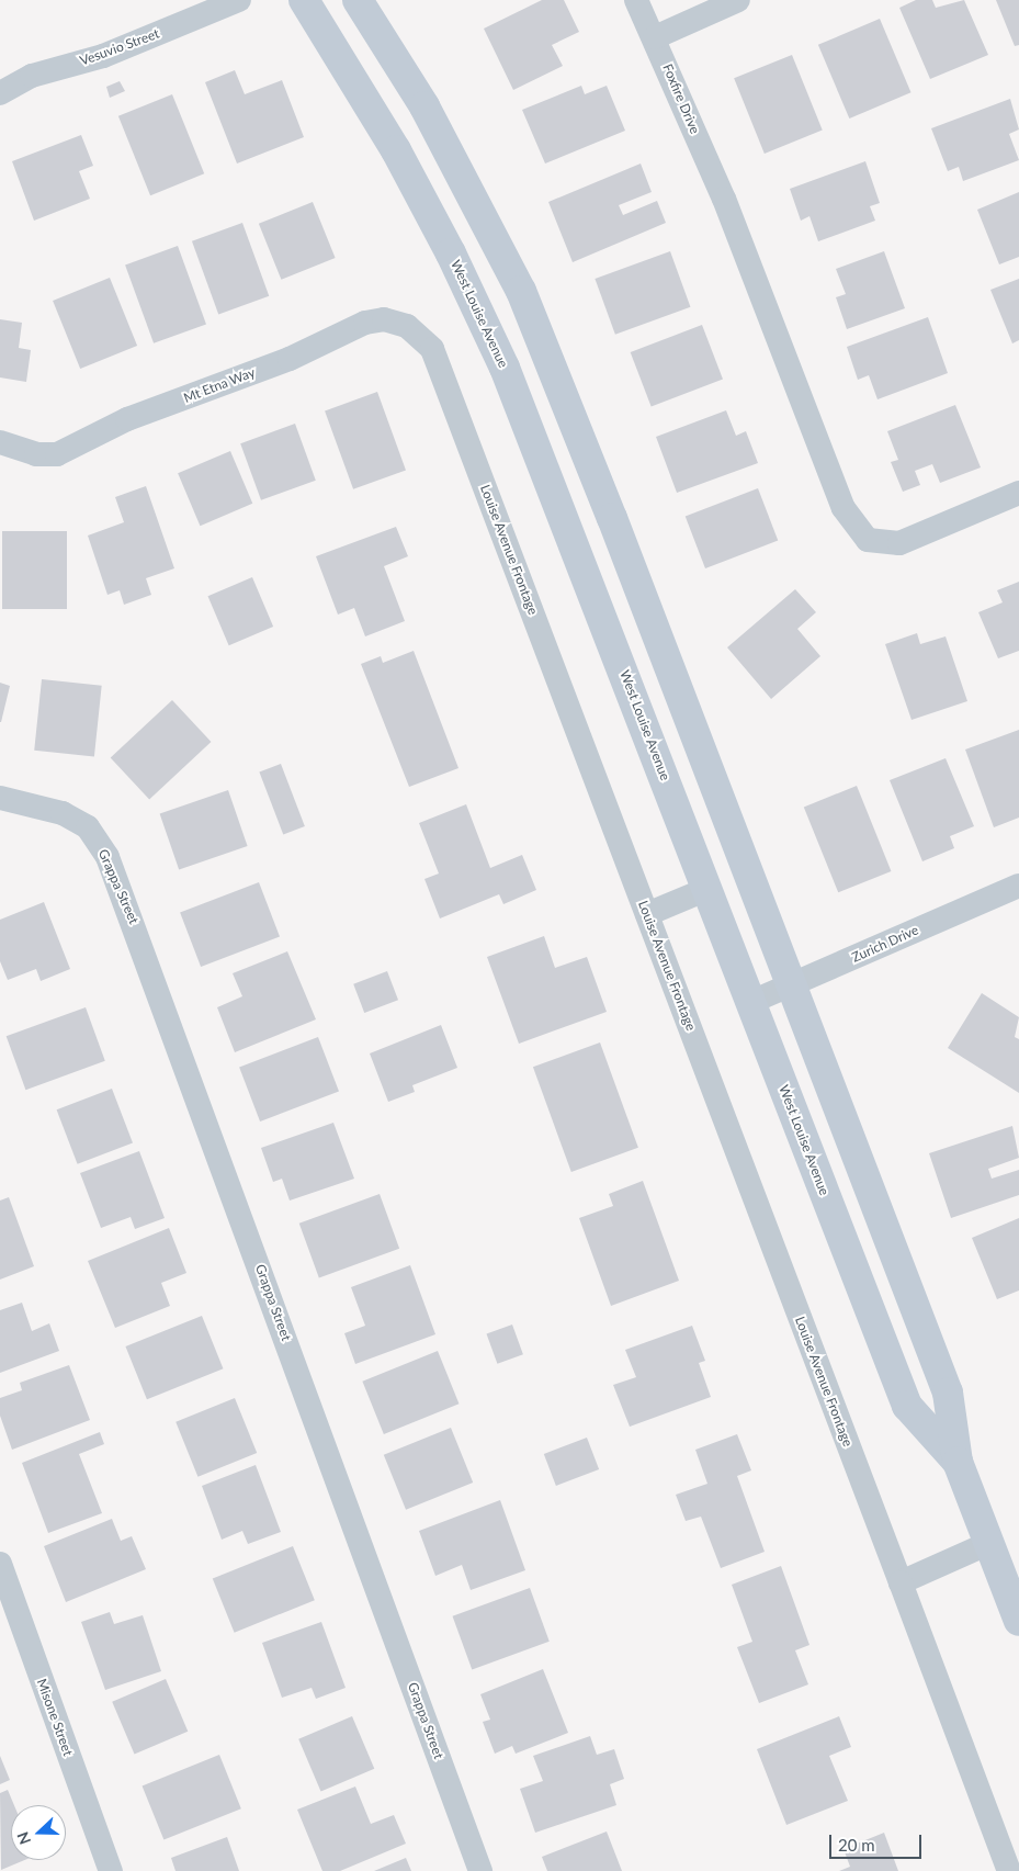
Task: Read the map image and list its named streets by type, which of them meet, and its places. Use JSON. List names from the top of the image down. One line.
{"streets":{"main road":["West Louise Avenue"],"street":["Vesuvio Street","Foxfire Drive","Mt Etna Way","Louise Avenue Frontage","Grappa Street","Zurich Drive","Misone Street"]},"crossings":[["West Louise Avenue","Zurich Drive"],["Mt Etna Way","Louise Avenue Frontage"]],"scale_bar":"20 m","north":"left"}
